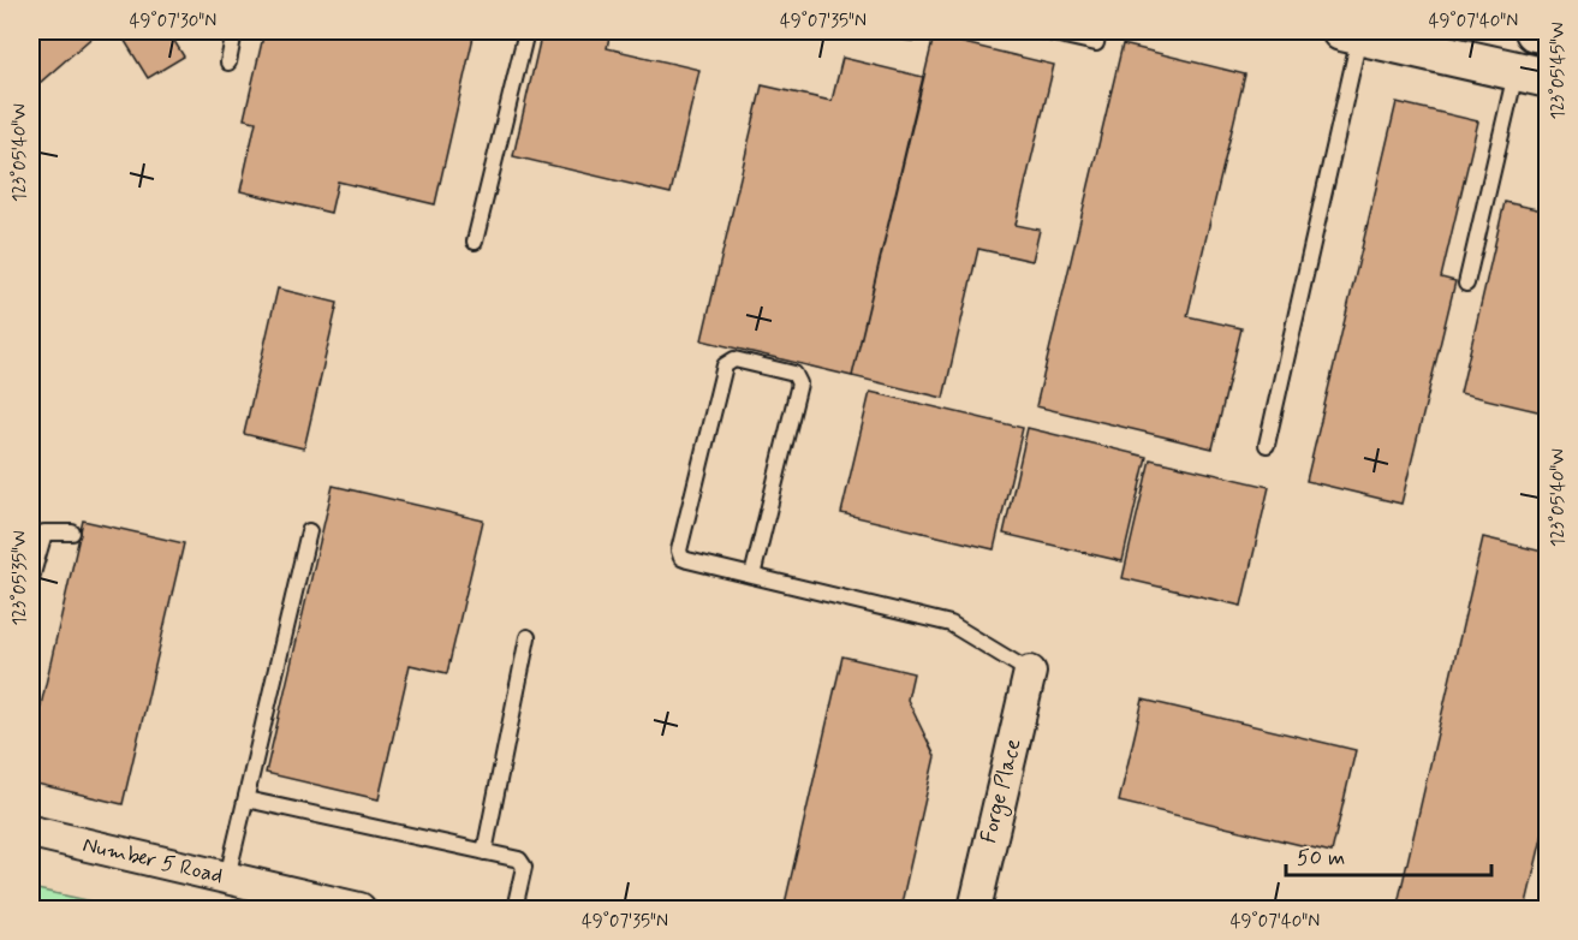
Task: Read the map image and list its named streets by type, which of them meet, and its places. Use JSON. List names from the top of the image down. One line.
{"streets":{"street":["Forge Place","Number 5 Road"]},"scale_bar":"50 m","coordinates":["49°07'30\"N","49°07'35\"N","49°07'40\"N","123°05'45\"W","123°05'40\"W","123°05'35\"W"]}
